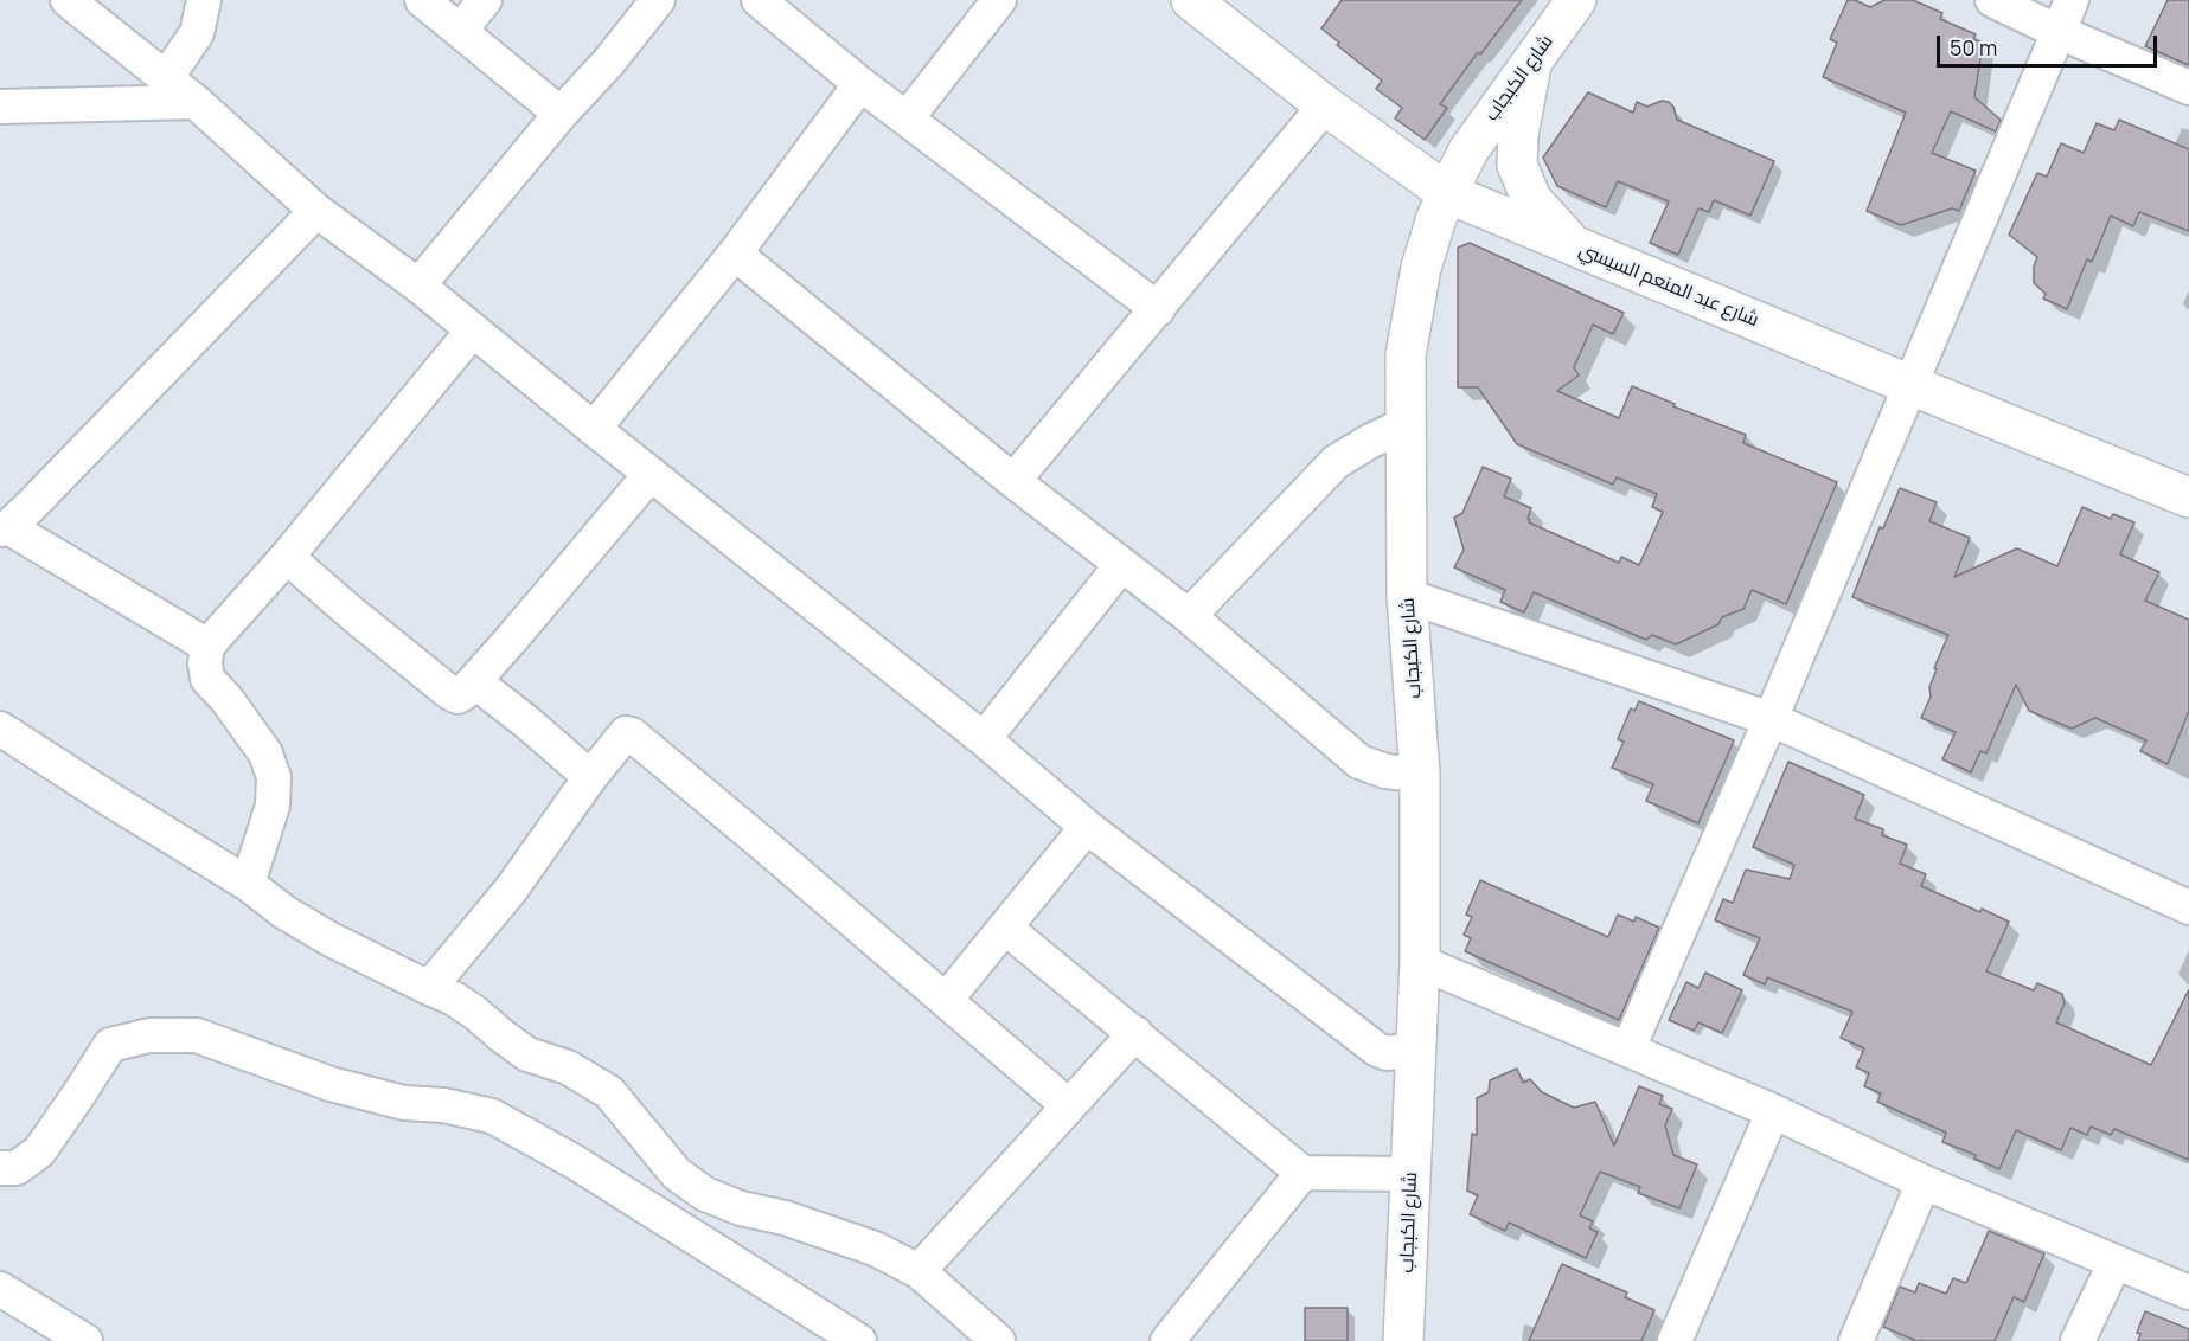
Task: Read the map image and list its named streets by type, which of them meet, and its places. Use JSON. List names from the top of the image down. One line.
{"streets":{"main road":["شارع الكبجاب","شارع عبد المنعم السيسي"]},"crossings":[["شارع الكبجاب","شارع عبد المنعم السيسي"]],"scale_bar":"50 m"}
